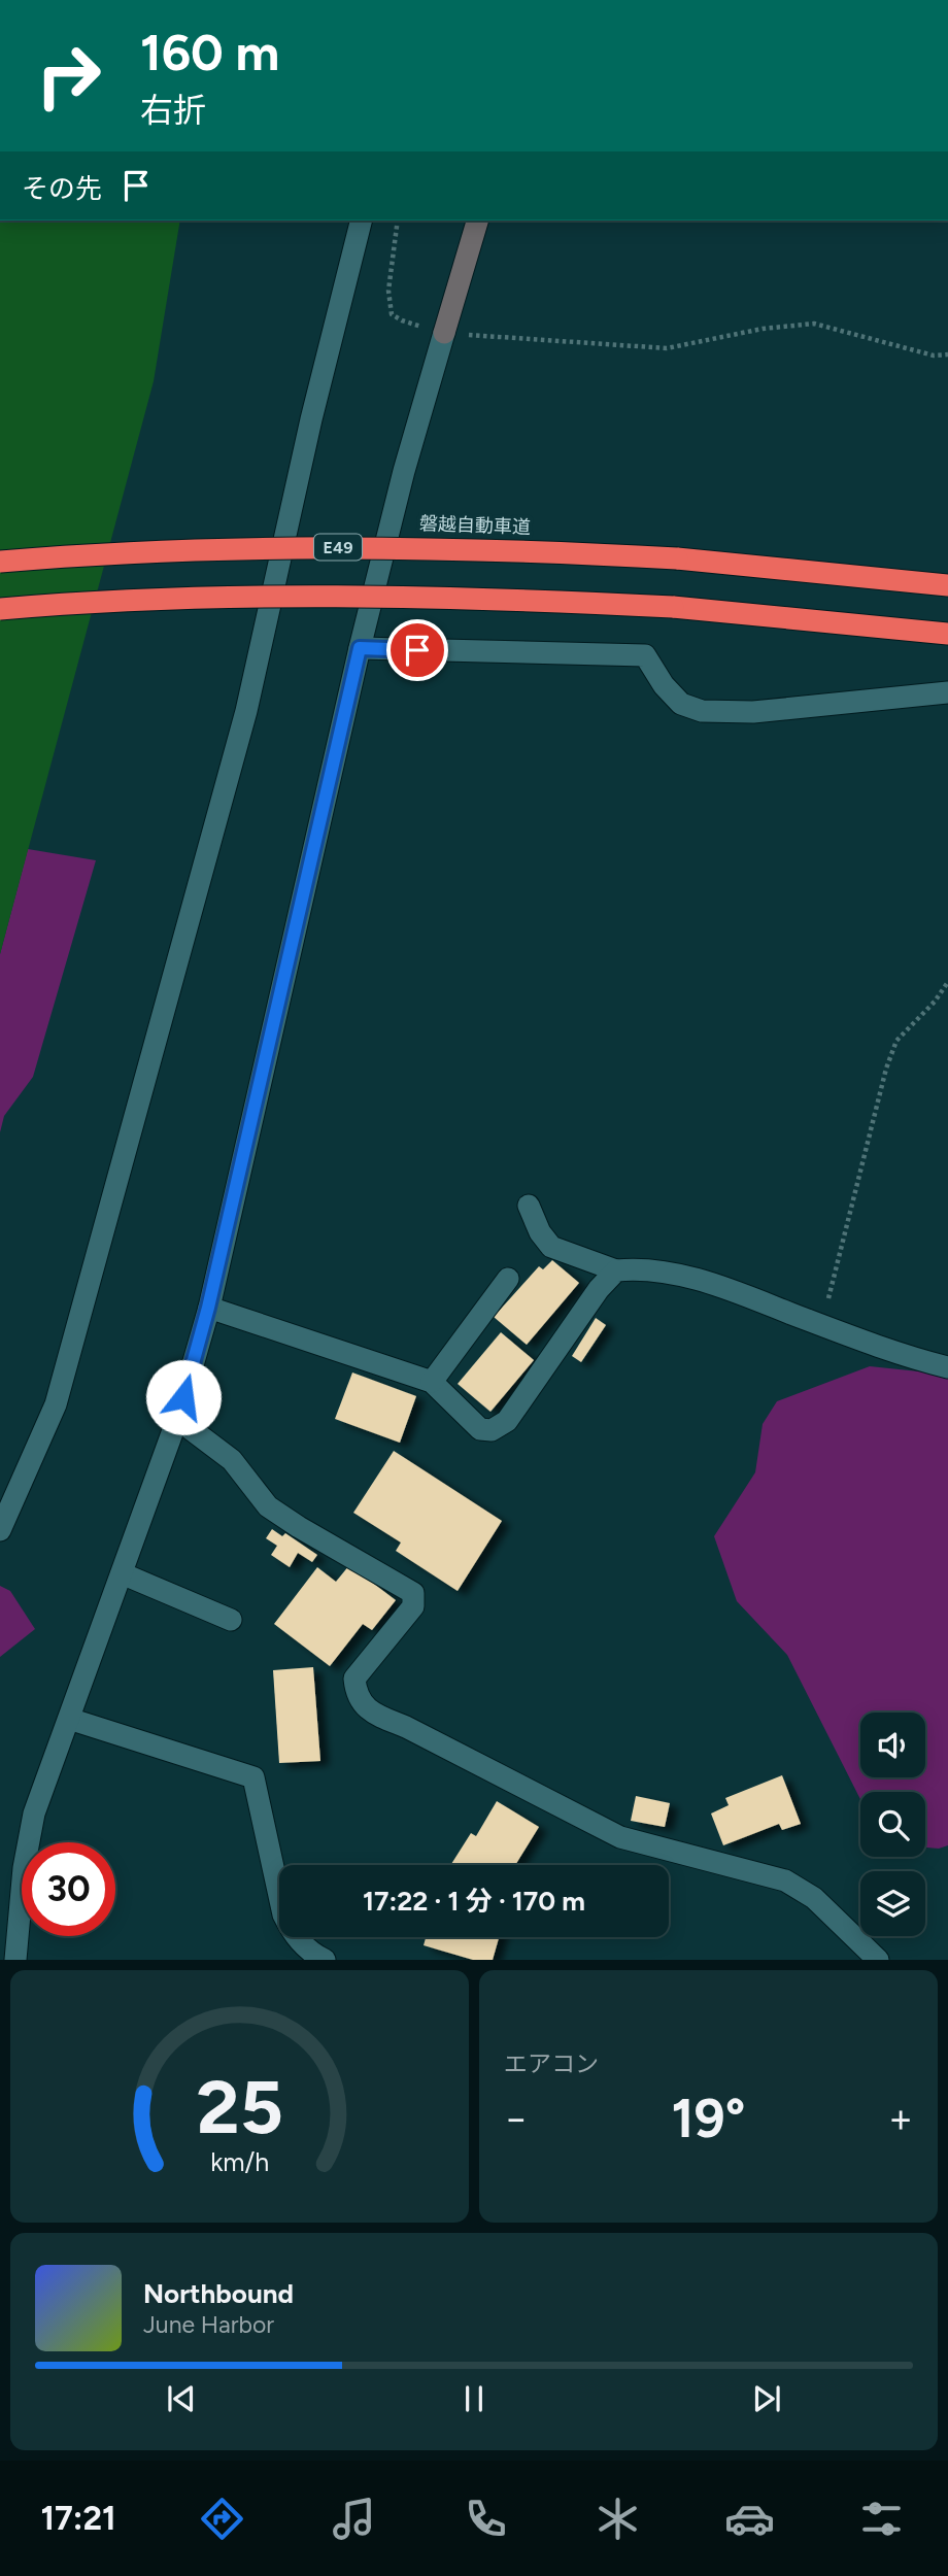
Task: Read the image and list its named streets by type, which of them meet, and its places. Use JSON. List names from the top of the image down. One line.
{"streets":{"highway":["磐越自動車道","E49"]},"page":{"turn":["160 m","右折"],"then":"その先","limit":"30","trip":"17:22 · 1 分 · 170 m","tile":"エアコン","heat":["−","19°","+"],"song":["Northbound","June Harbor"],"tabs":"17:21","gauge":["25","km/h"]}}
